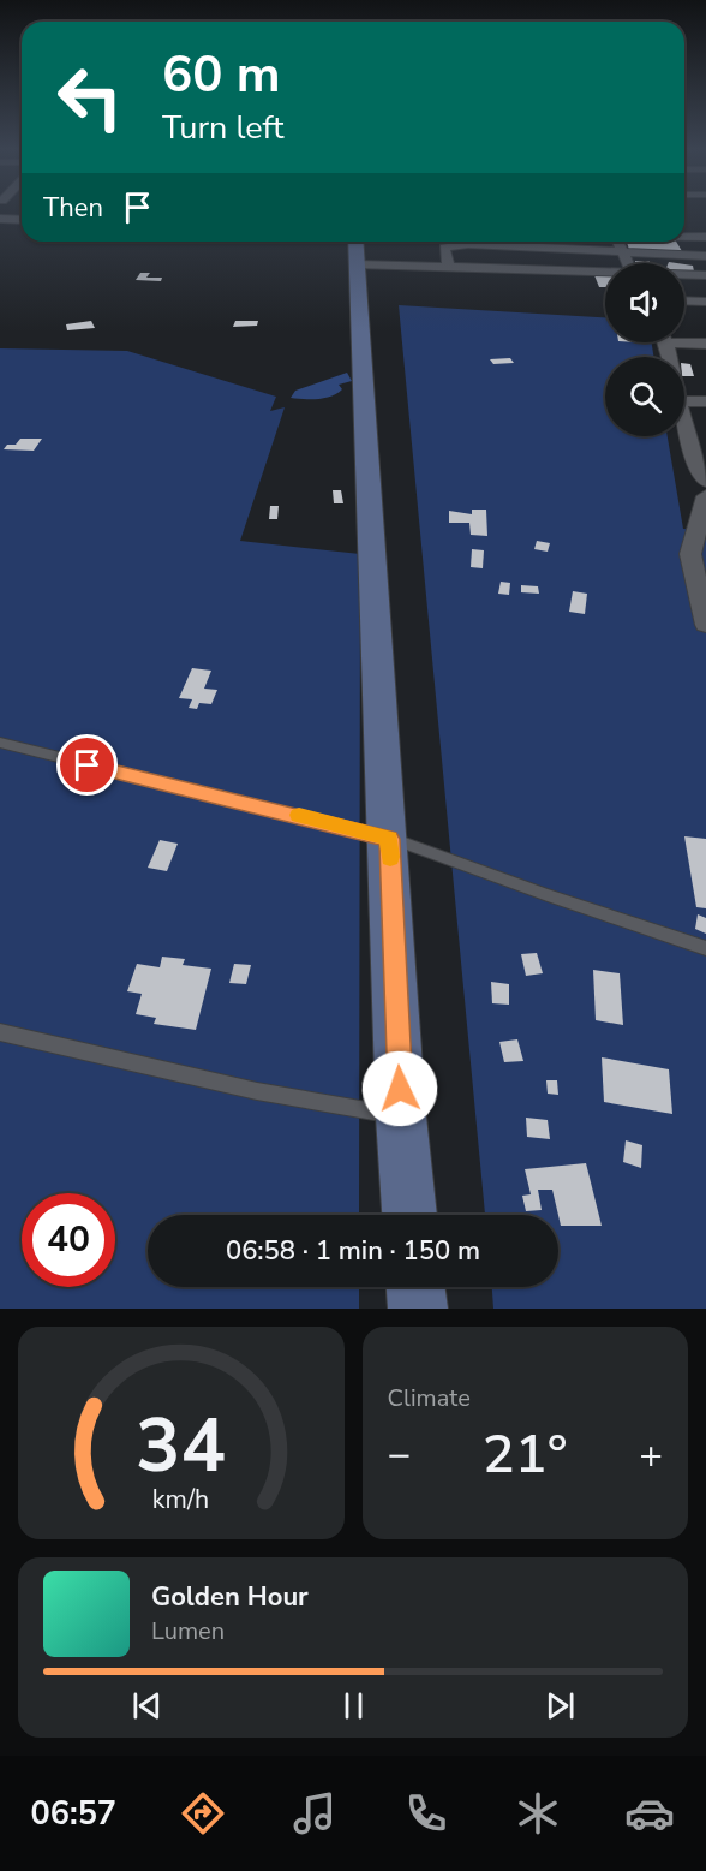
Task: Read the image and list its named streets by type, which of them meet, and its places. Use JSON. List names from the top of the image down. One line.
{"page":{"turn":["60 m","Turn left"],"then":"Then","limit":"40","trip":"06:58 · 1 min · 150 m","tile":"Climate","heat":["−","21°","+"],"song":["Golden Hour","Lumen"],"tabs":"06:57","gauge":["34","km/h"]}}
